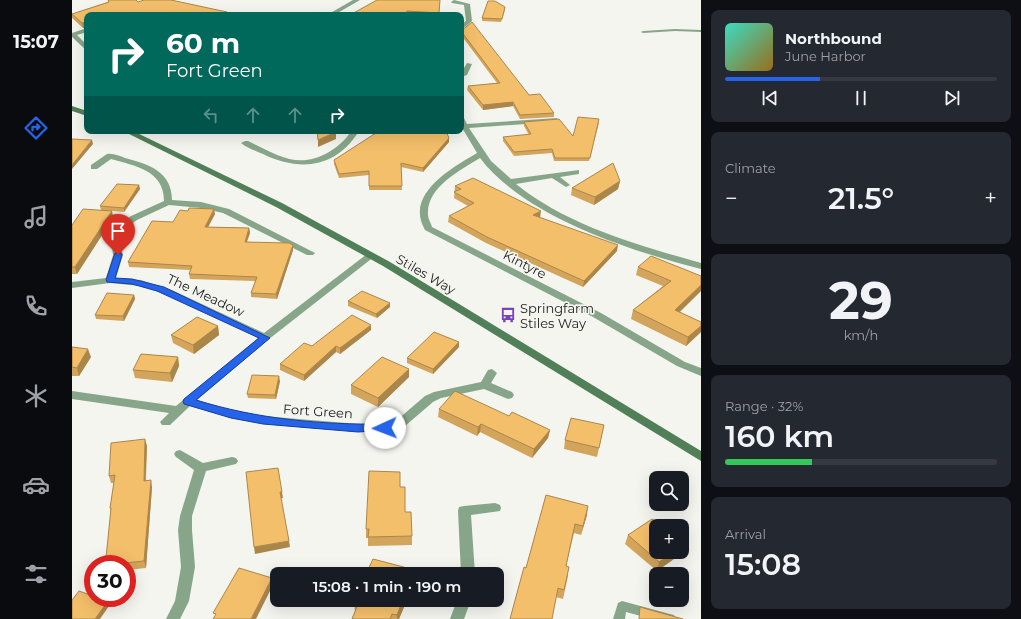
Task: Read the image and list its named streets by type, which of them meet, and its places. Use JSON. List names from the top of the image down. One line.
{"streets":{"main road":["Stiles Way"],"street":["Kintyre","The Meadow","Fort Green"]},"places":{"bus stop":["Springfarm Stiles Way"]},"page":{"tabs":"15:07","turn":["60 m","Fort Green"],"song":["Northbound","June Harbor"],"tile":["Climate",["29","km/h"],["Range · 32%","160 km"],["Arrival","15:08"]],"heat":["−","21.5°","+"],"map_buttons":["+","−"],"limit":"30","trip":"15:08 · 1 min · 190 m"}}
